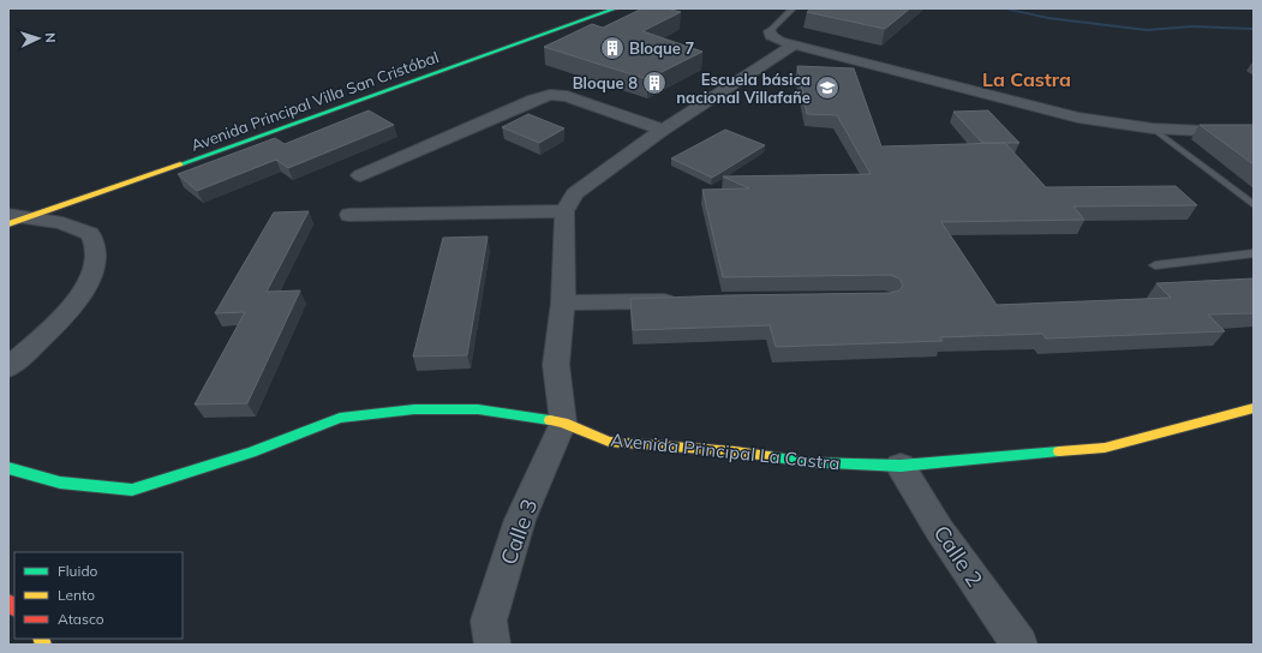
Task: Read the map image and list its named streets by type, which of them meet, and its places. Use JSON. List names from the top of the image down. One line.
{"streets":{"street":["Avenida Principal Villa San Cristóbal","Avenida Principal La Castra","Calle 3","Calle 2"]},"crossings":[["Avenida Principal La Castra","Calle 3"],["Avenida Principal La Castra","Calle 2"]],"districts":["La Castra"],"places":{"building":["Bloque 7","Bloque 8"],"school or university":["Escuela básica nacional Villafañe"]},"legend":["Fluido","Lento","Atasco"],"north":"right"}
